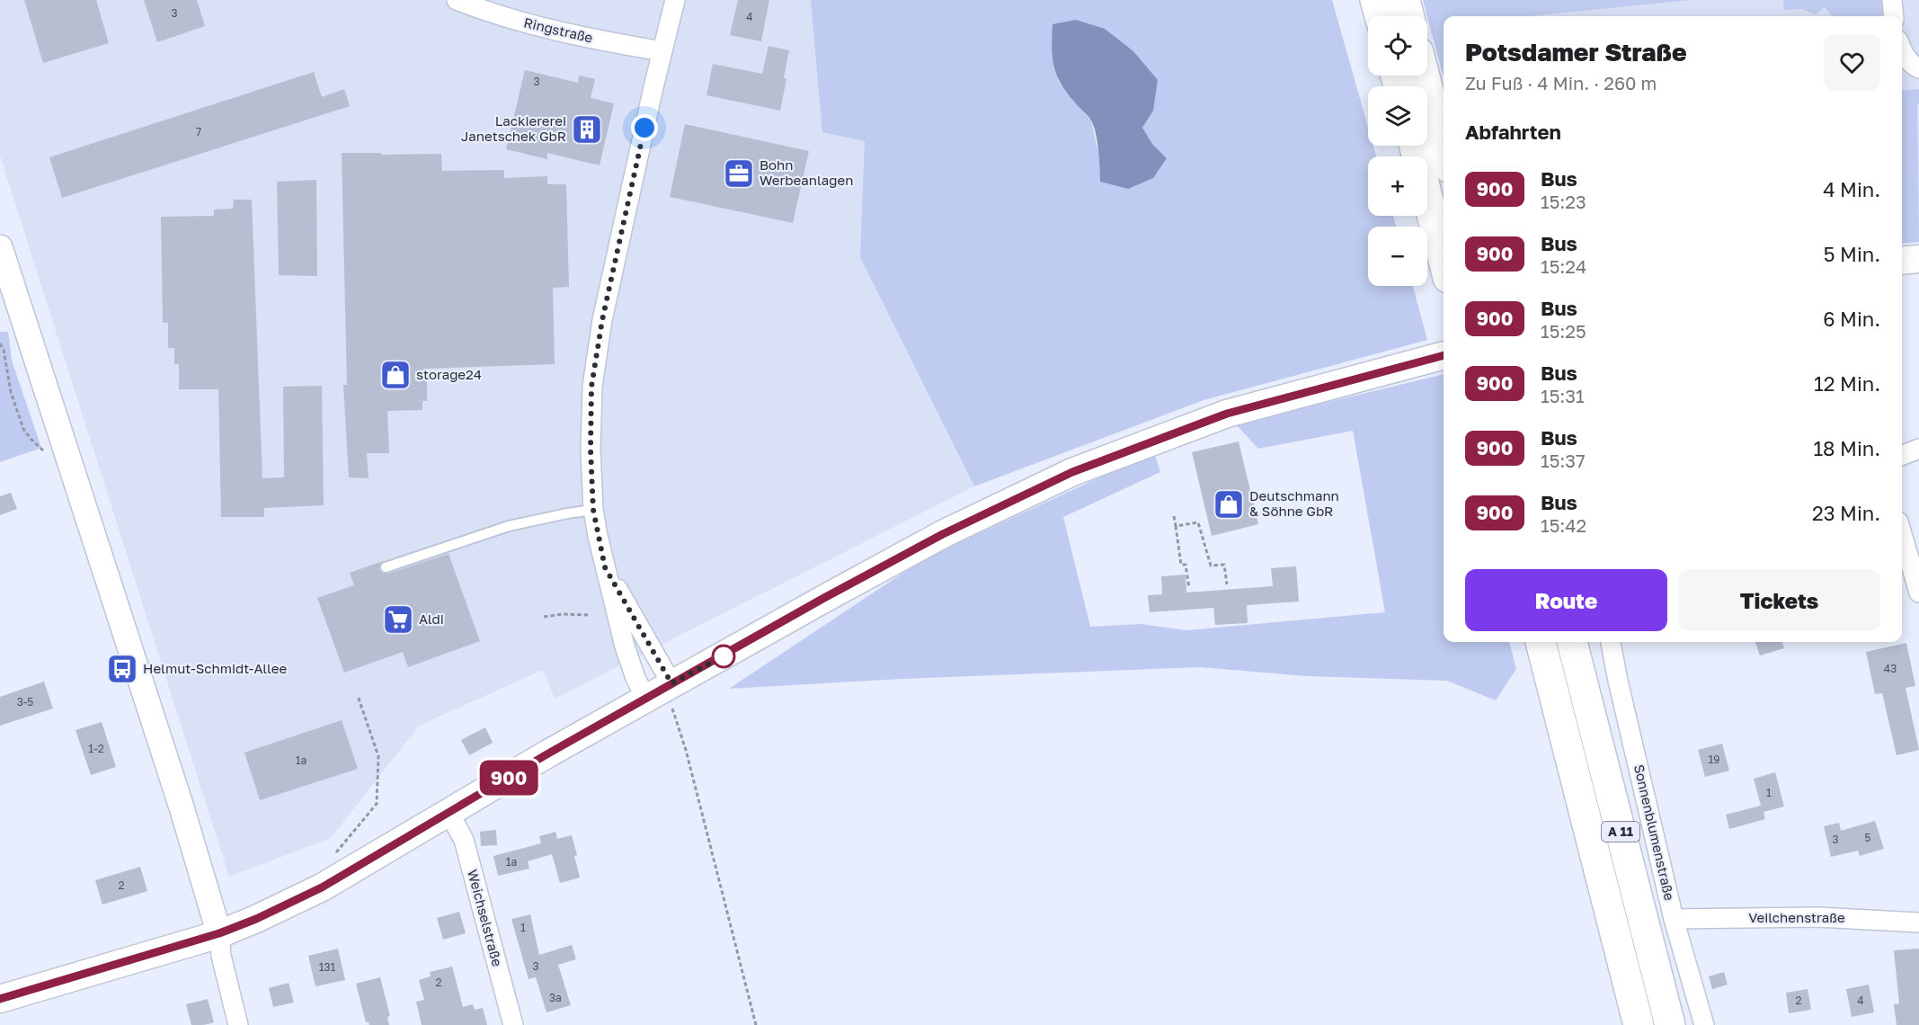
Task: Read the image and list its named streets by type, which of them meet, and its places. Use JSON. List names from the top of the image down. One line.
{"streets":{"highway":["A 11"],"street":["Ringstraße","Sonnenblumenstraße","Weichselstraße","Veilchenstraße"]},"crossings":[["Sonnenblumenstraße","Veilchenstraße"]],"places":{"building":["Lackiererei Janetschek GbR"],"office":["Bohn Werbeanlagen"],"shop":["storage24","Deutschmann & Söhne GbR"],"supermarket":["Aldi"],"bus stop":["Helmut-Schmidt-Allee"]},"lines":["bus line 900"],"house_numbers":["3","4","3","7","43","3-5","1-2","19","1a","1","5","3","1a","2","1","3","131","2","3a","2","4"],"page":{"on_map":"900","map_buttons":["+","−"],"heading":[["Potsdamer Straße","Zu Fuß · 4 Min. · 260 m"],"Abfahrten"],"list":[{"mark":"900","name":"Bus","note":"15:23","value":"4 Min."},{"mark":"900","name":"Bus","note":"15:24","value":"5 Min."},{"mark":"900","name":"Bus","note":"15:25","value":"6 Min."},{"mark":"900","name":"Bus","note":"15:31","value":"12 Min."},{"mark":"900","name":"Bus","note":"15:37","value":"18 Min."},{"mark":"900","name":"Bus","note":"15:42","value":"23 Min."}],"buttons":["Route","Tickets"]}}
